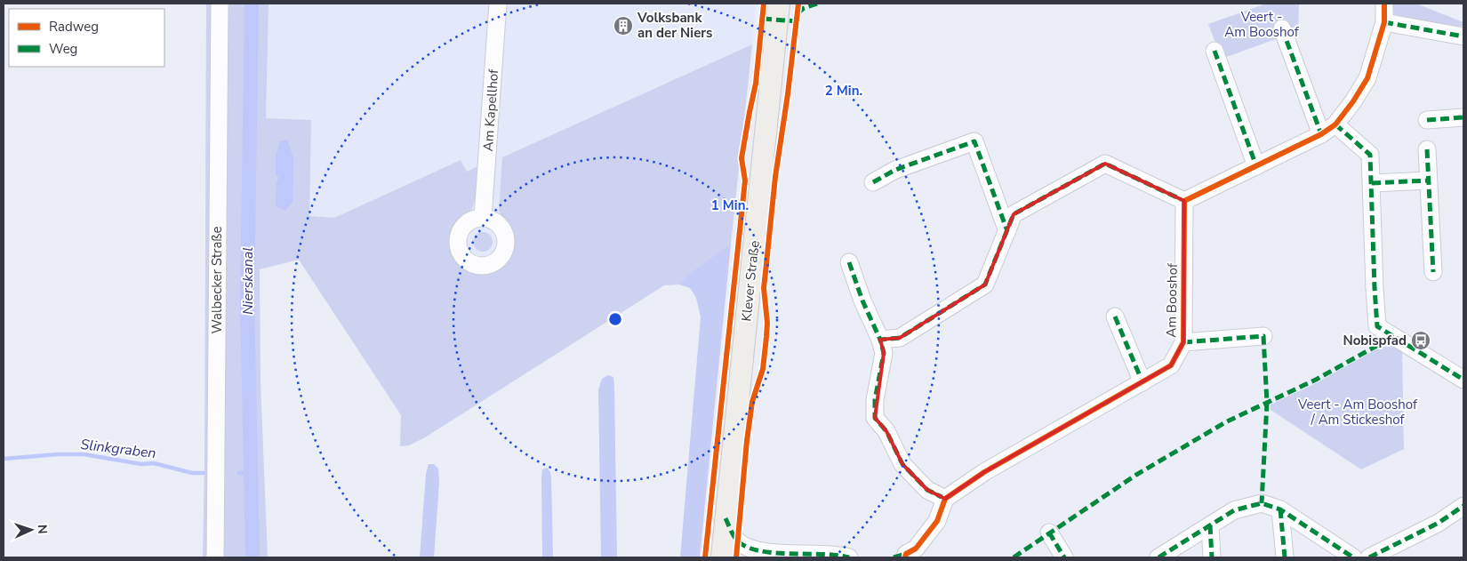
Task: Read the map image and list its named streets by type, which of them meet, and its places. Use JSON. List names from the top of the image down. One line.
{"streets":{"main road":["Klever Straße"],"street":["Am Kapellhof","Walbecker Straße","Am Booshof"]},"water":["Nierskanal","Slinkgraben"],"parks":["Veert - Am Booshof","Veert - Am Booshof / Am Stickeshof"],"places":{"building":["Volksbank an der Niers"],"bus stop":["Nobispfad"]},"legend":["Radweg","Weg"],"north":"right","rings":["2 Min.","1 Min."]}
